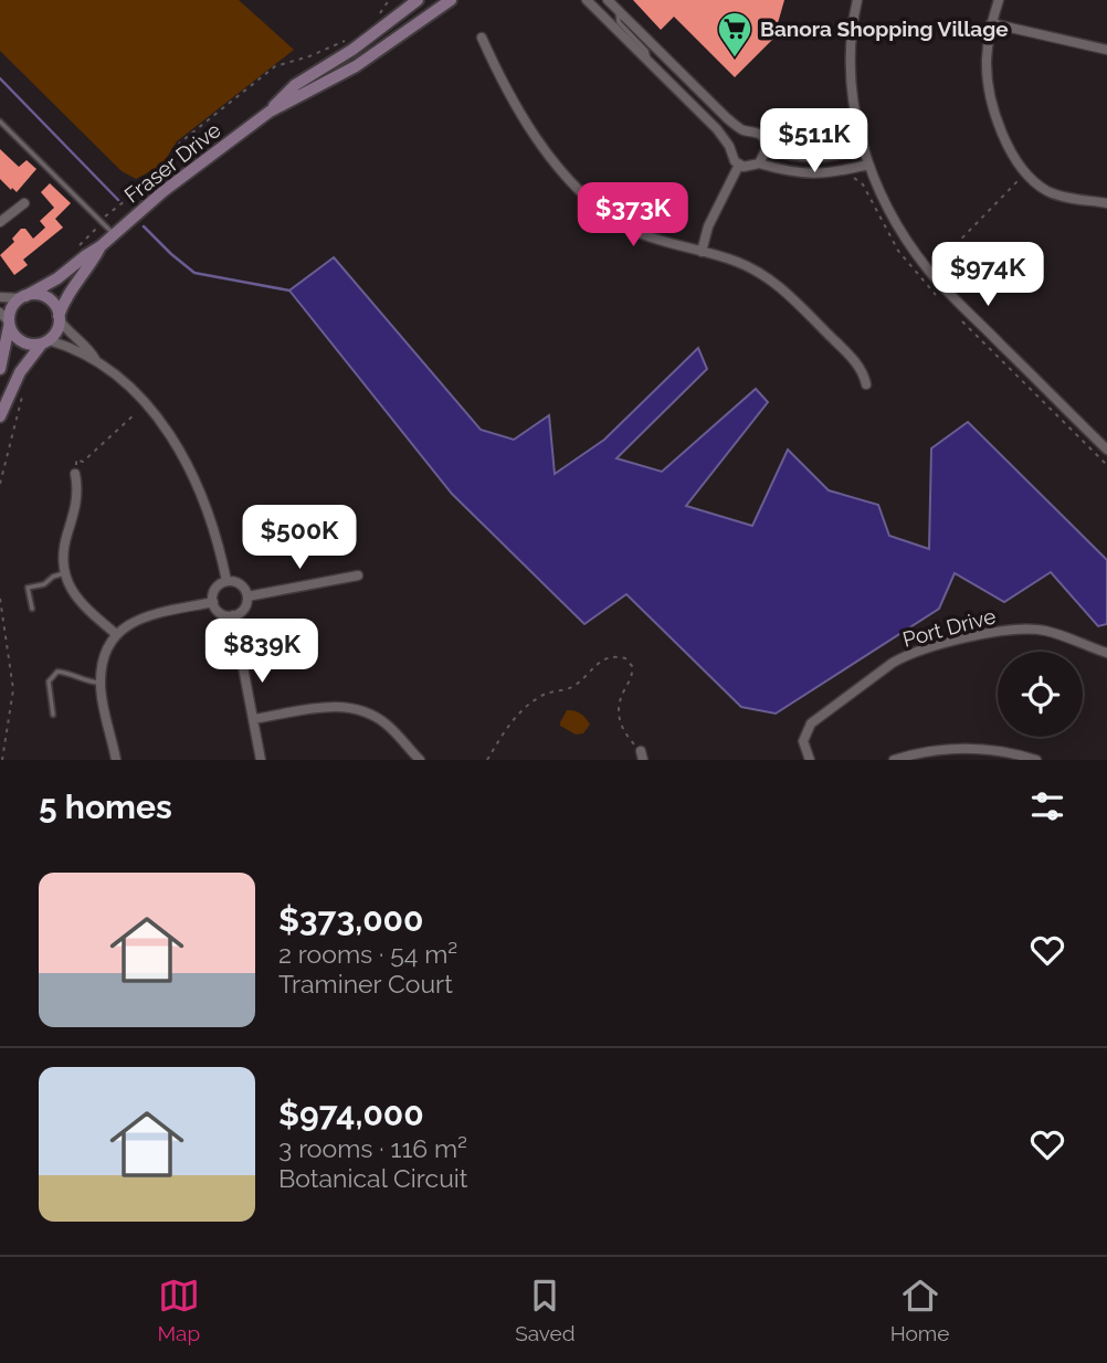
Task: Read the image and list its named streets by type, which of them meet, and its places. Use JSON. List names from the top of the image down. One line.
{"streets":{"street":["Fraser Drive","Port Drive"]},"places":{"supermarket":["Banora Shopping Village"]},"page":{"price":["$511K","$373K","$974K","$500K","$839K"],"heading":"5 homes","list":[{"name":"$373,000","note":"2 rooms · 54 m² · Traminer Court"},{"name":"$974,000","note":"3 rooms · 116 m² · Botanical Circuit"}],"tabs":["Map","Saved","Home"]}}
